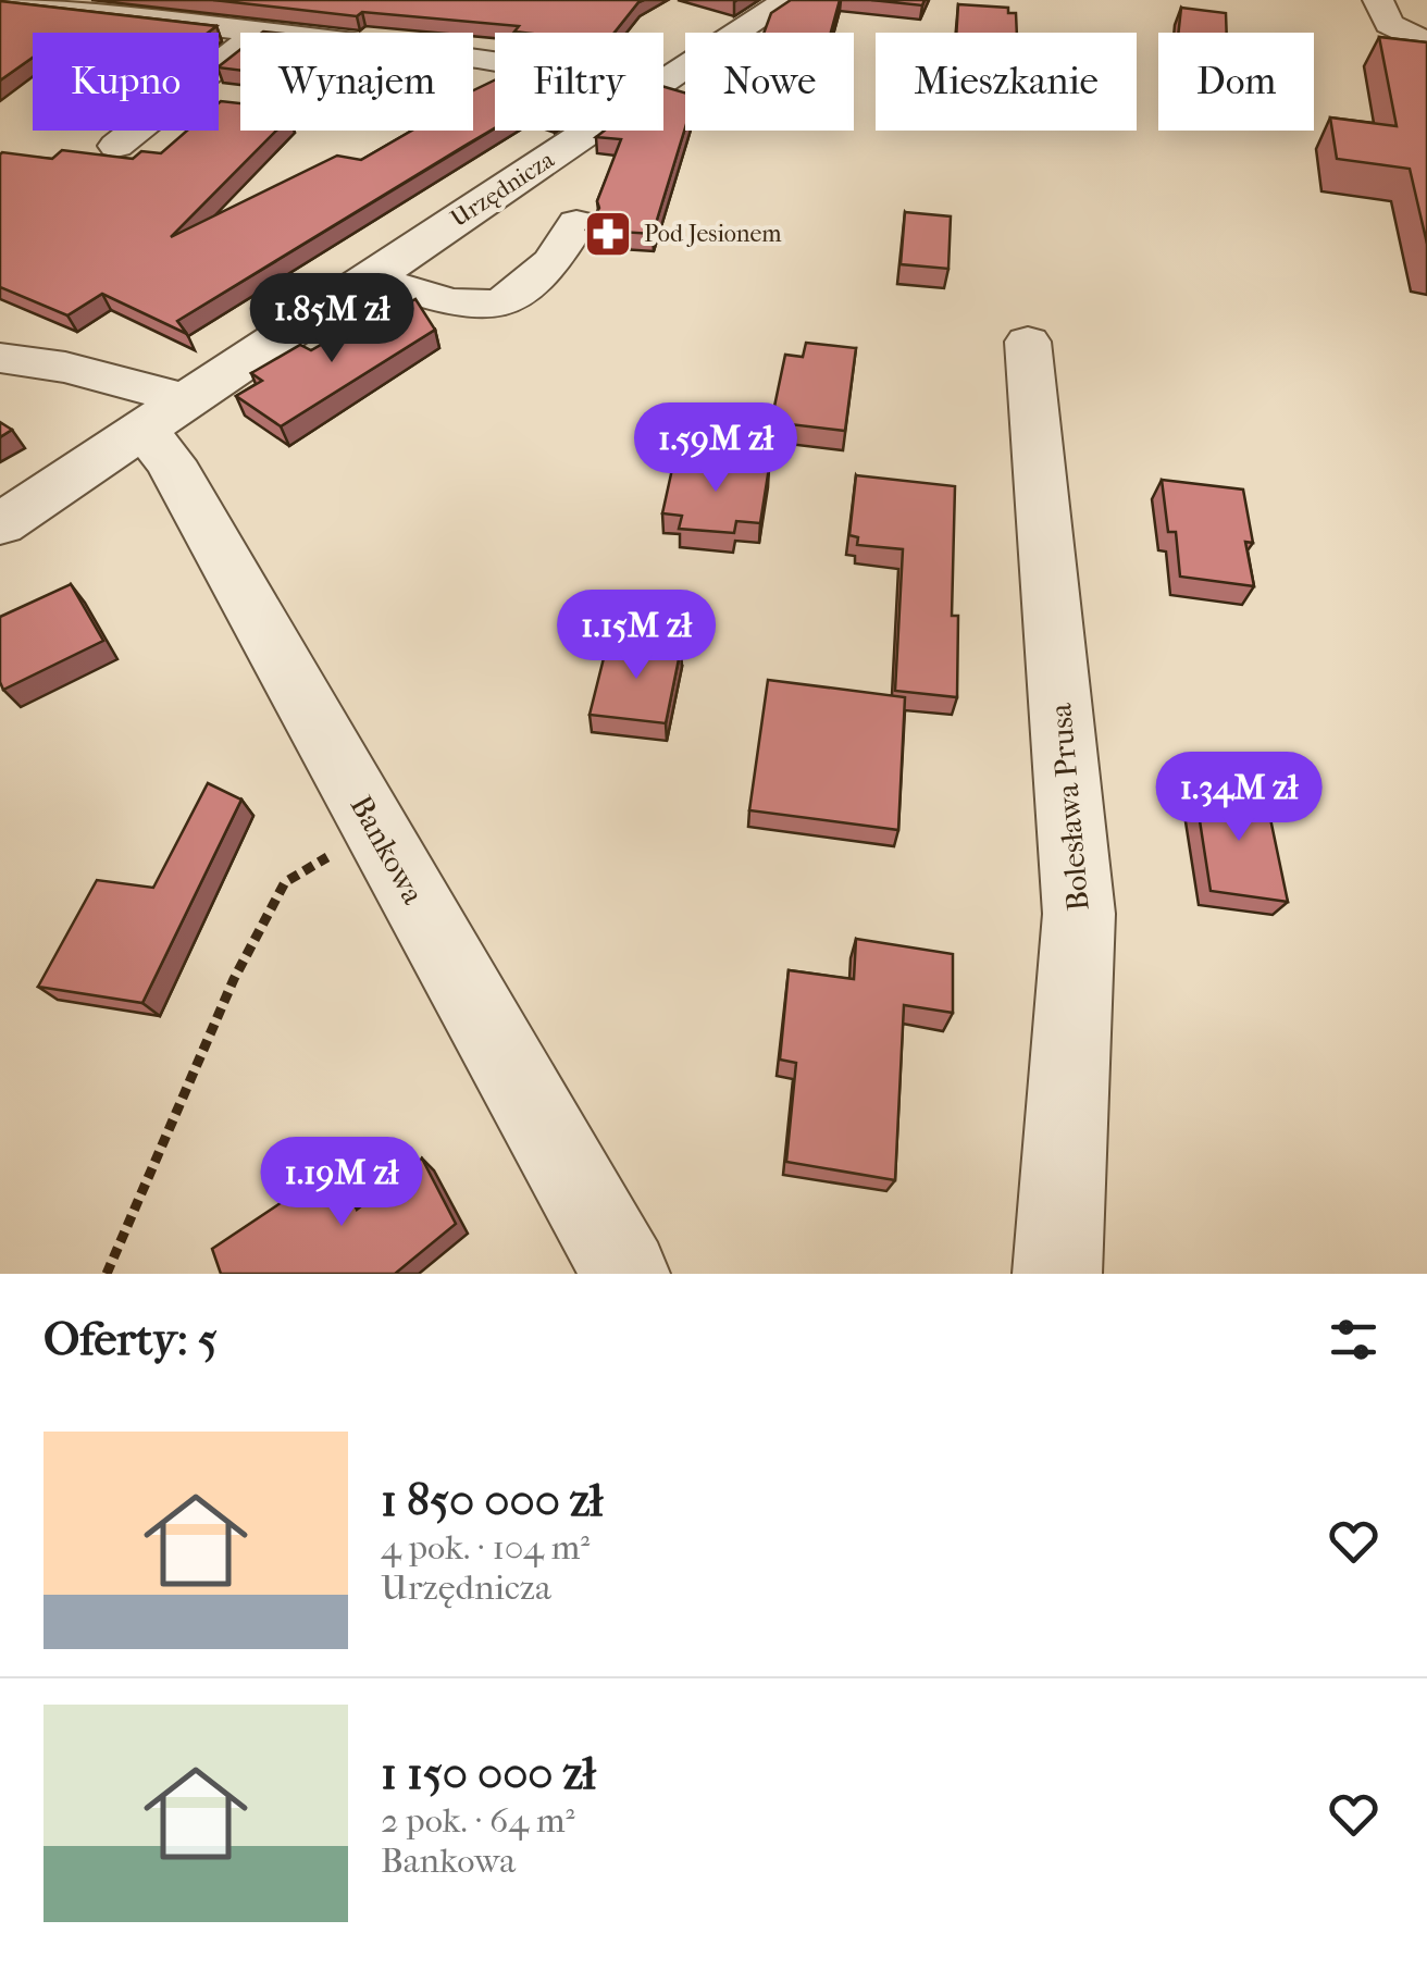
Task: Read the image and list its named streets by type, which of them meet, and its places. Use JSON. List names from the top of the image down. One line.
{"streets":{"street":["Urzędnicza","Bolesława Prusa","Bankowa"]},"crossings":[["Urzędnicza","Bankowa"]],"places":{"pharmacy":["Pod Jesionem"]},"page":{"chip":["Kupno","Wynajem","Filtry","Nowe","Mieszkanie","Dom"],"price":["1.85M zł","1.59M zł","1.15M zł","1.34M zł","1.19M zł"],"heading":"Oferty: 5","list":[{"name":"1 850 000 zł","note":"4 pok. · 104 m² · Urzędnicza"},{"name":"1 150 000 zł","note":"2 pok. · 64 m² · Bankowa"}]}}
